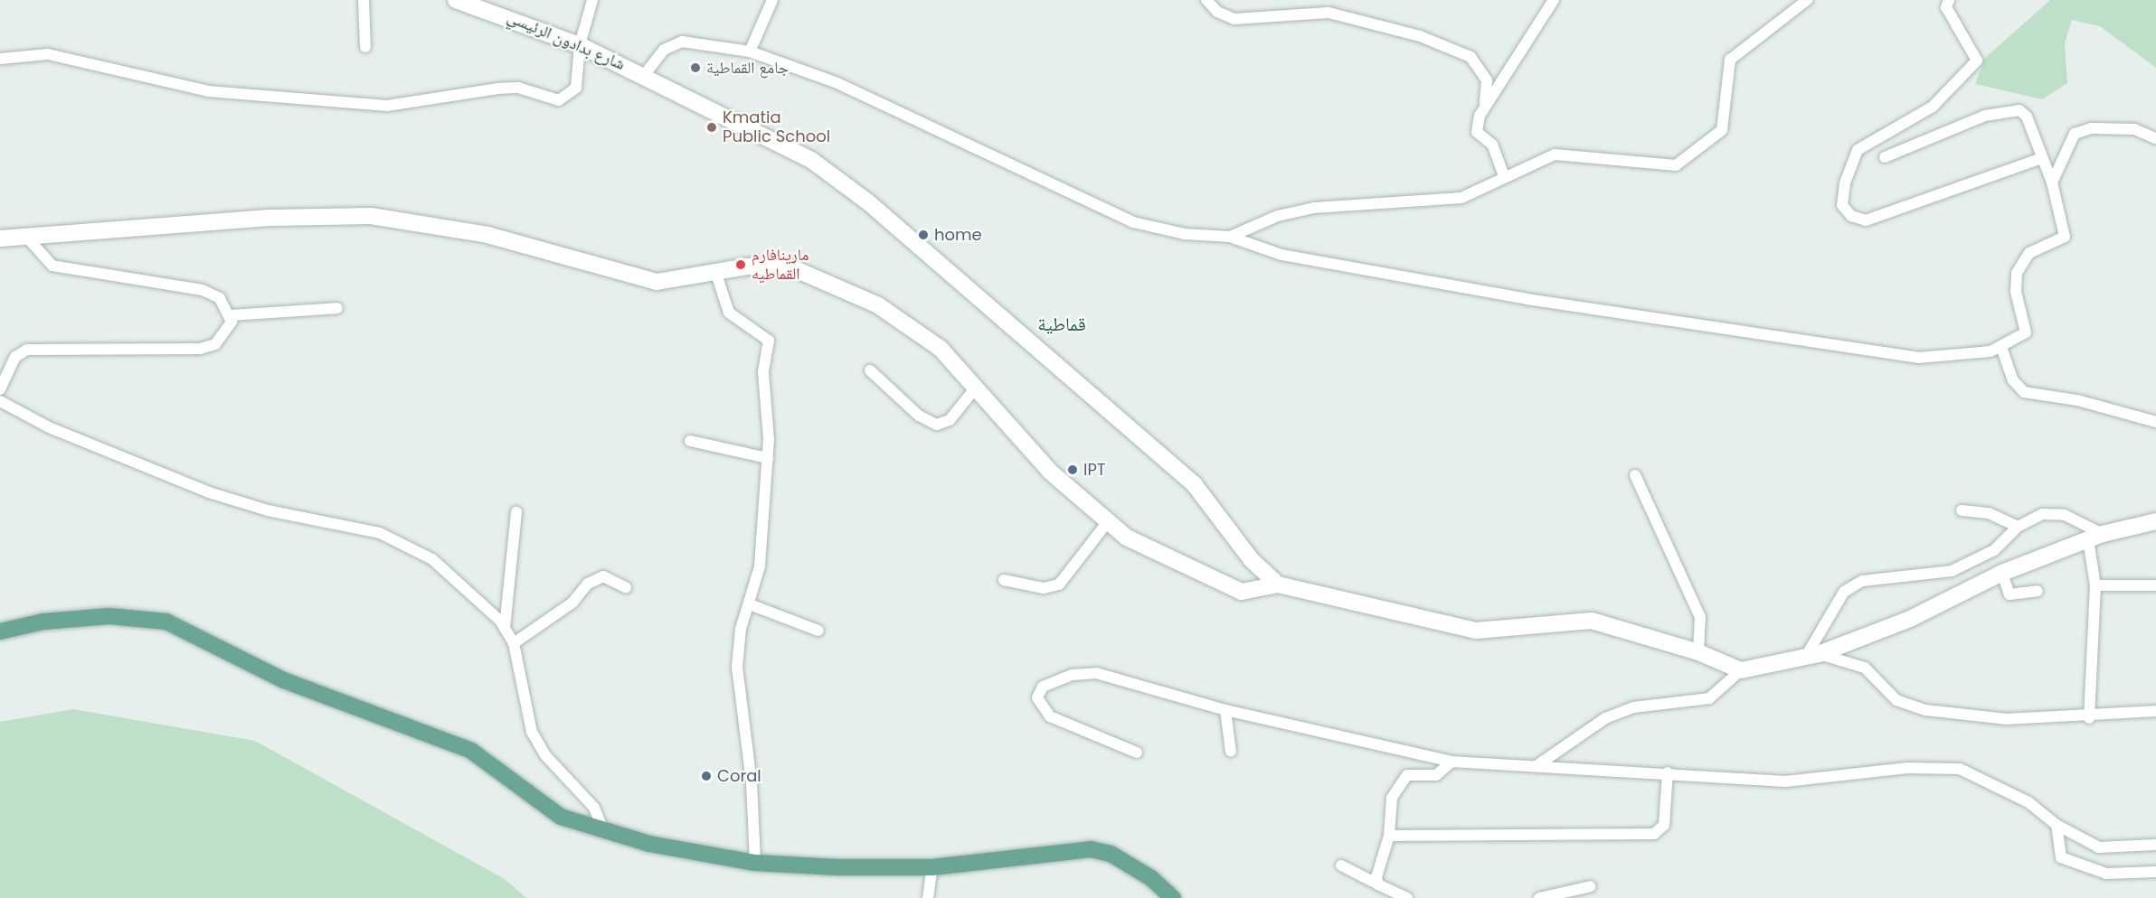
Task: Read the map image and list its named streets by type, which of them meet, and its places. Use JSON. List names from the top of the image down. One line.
{"streets":{"main road":["شارع بدادون الرئيسي"]},"districts":["قماطية"],"places":["جامع القماطية","Kmatia Public School","home","مارينافارم القماطيه","IPT","Coral"]}
